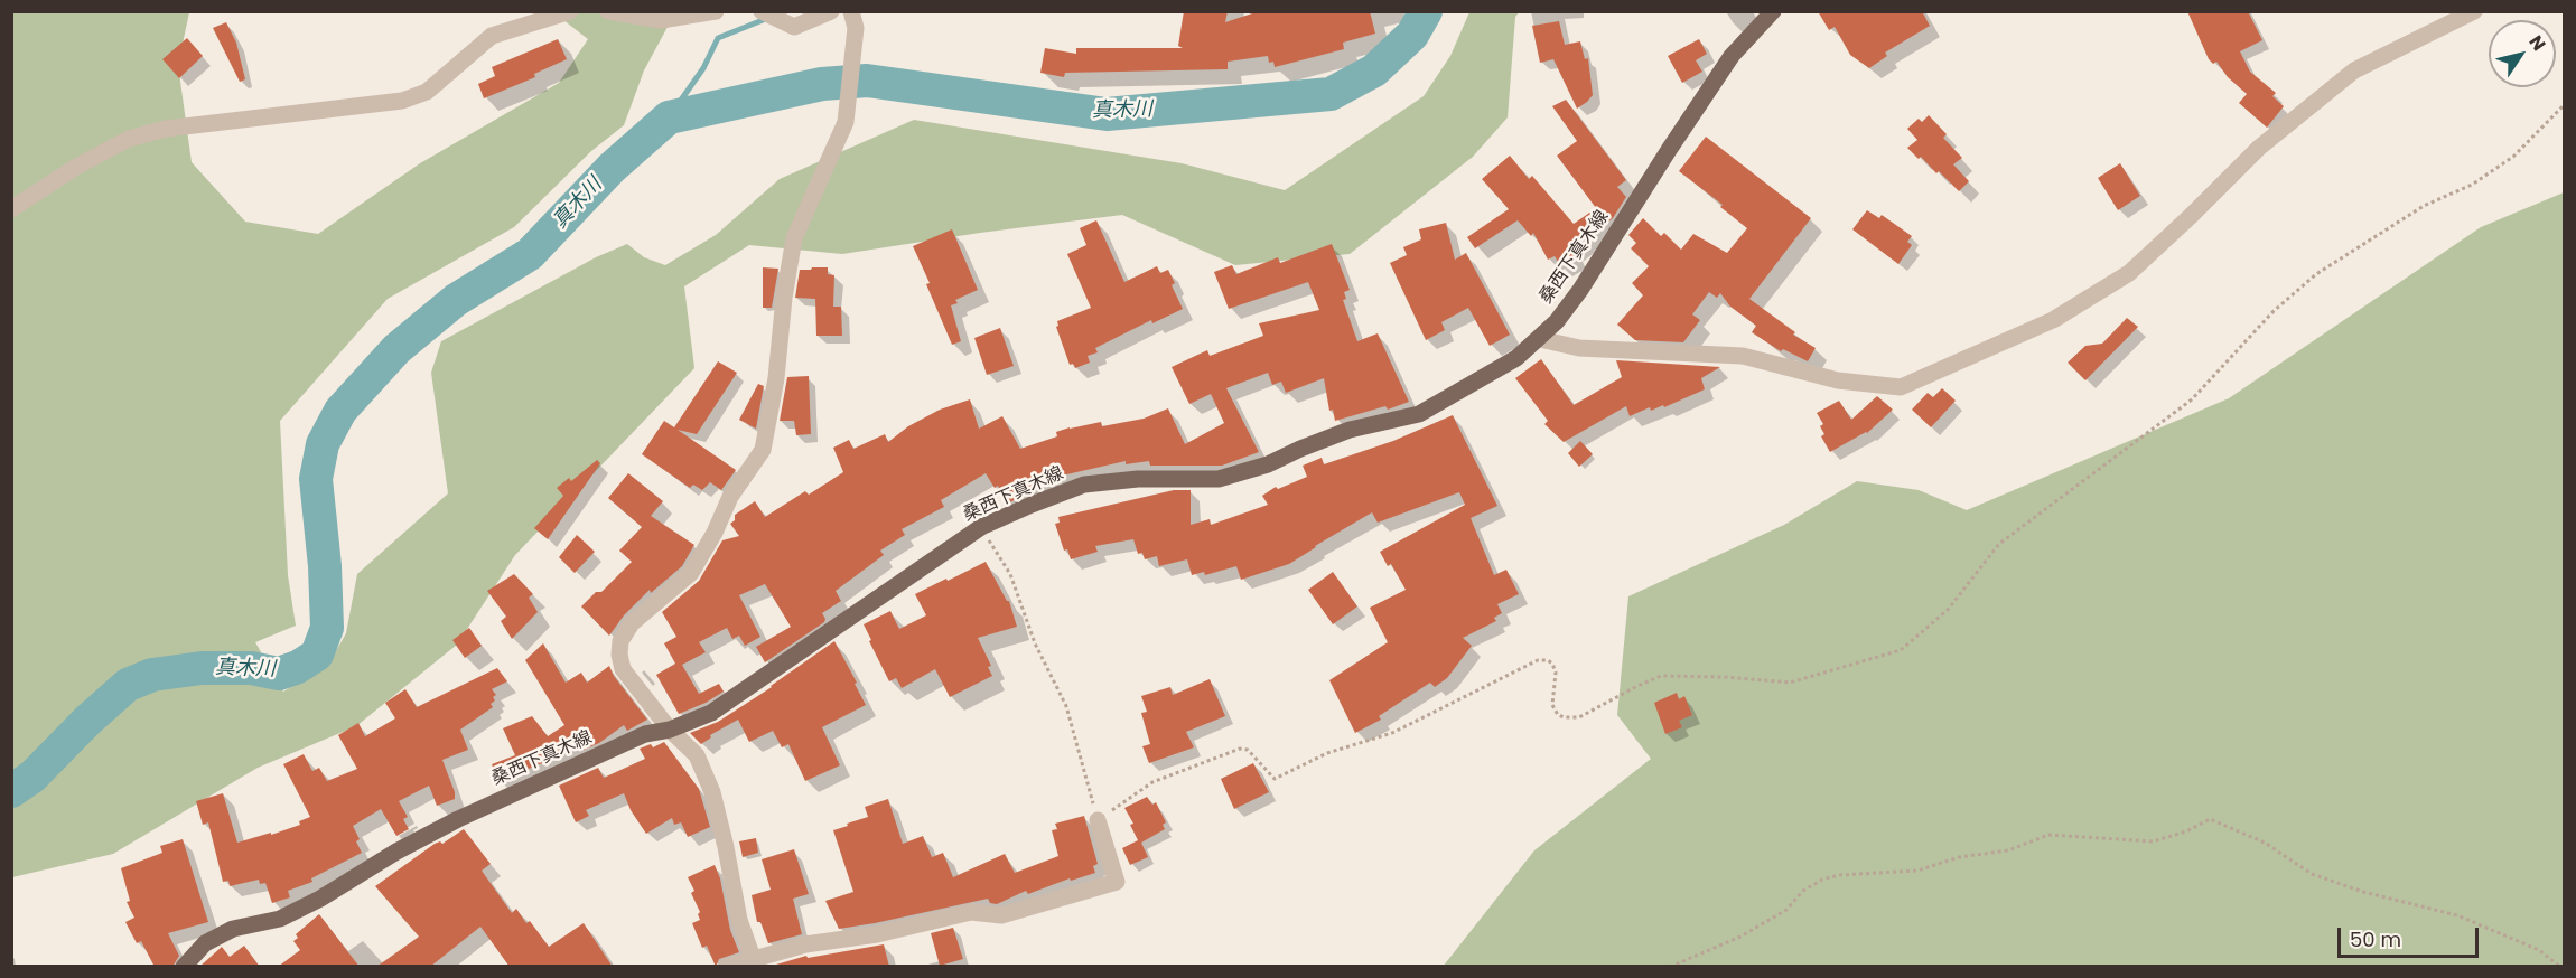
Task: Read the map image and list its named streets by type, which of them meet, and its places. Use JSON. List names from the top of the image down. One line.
{"streets":{"main road":["桑西下真木線"]},"water":["真木川"],"scale_bar":"50 m","north":"top right"}
